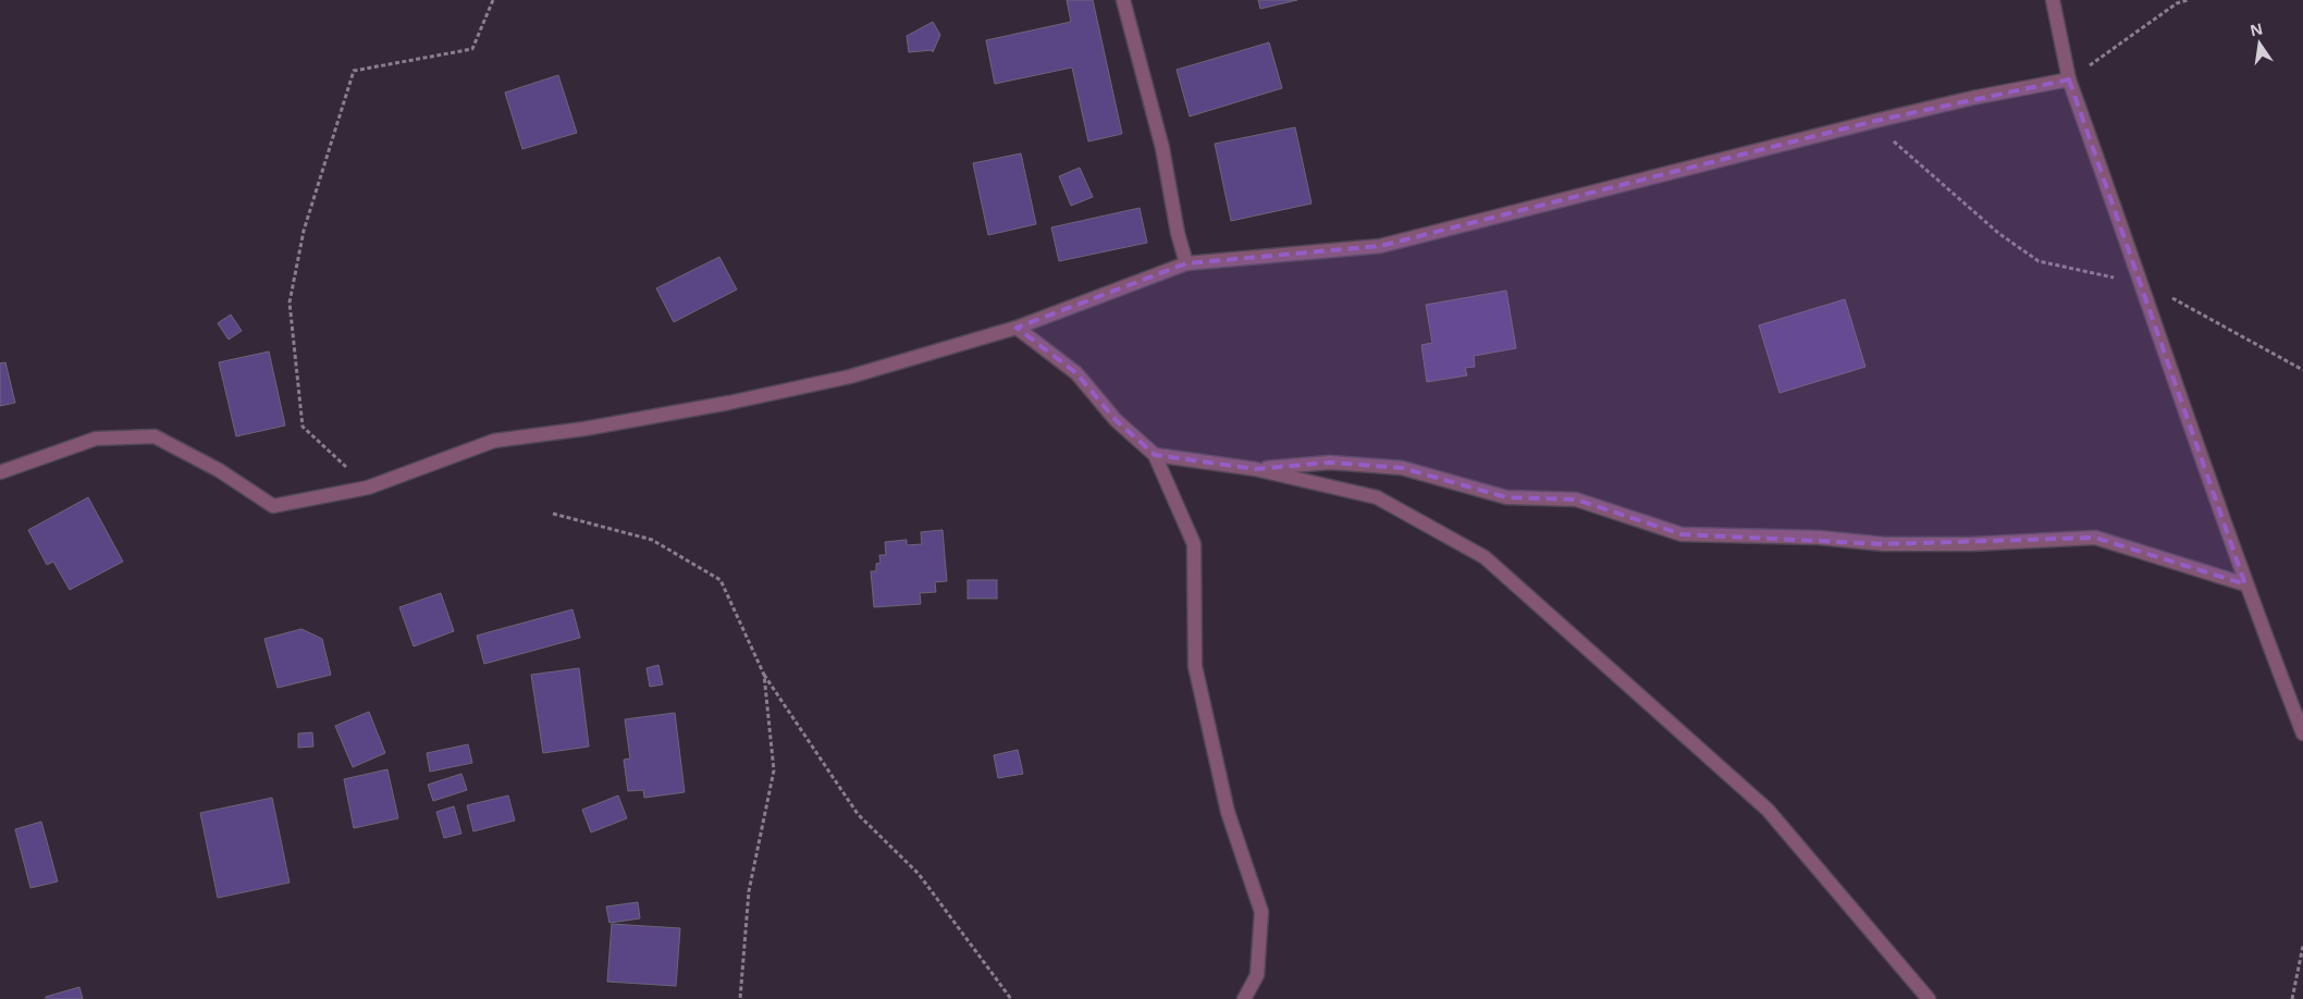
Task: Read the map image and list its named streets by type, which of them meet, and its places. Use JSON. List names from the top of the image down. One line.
{"north":"top"}
